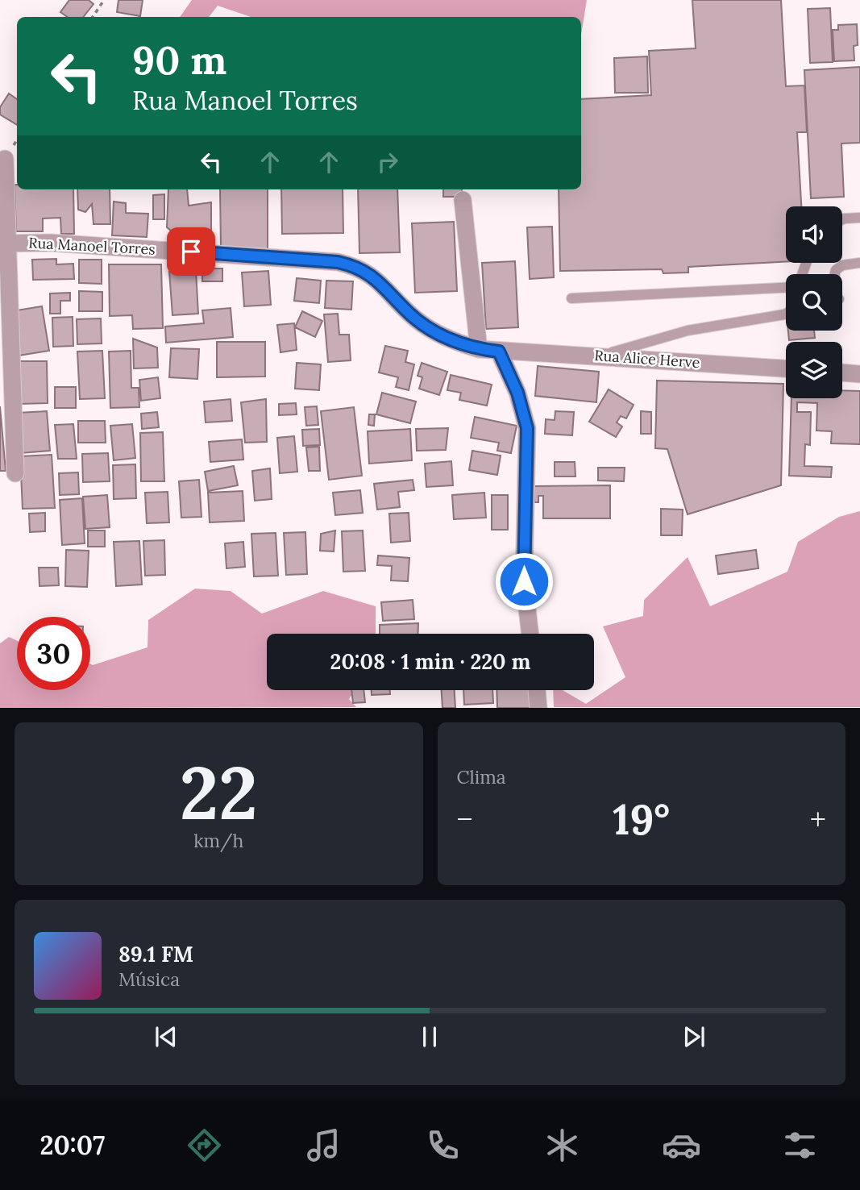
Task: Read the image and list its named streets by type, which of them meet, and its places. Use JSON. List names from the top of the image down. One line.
{"streets":{"street":["Rua Manoel Torres","Rua Alice Herve"]},"crossings":[["Rua Manoel Torres","Rua Alice Herve"]],"page":{"turn":["90 m","Rua Manoel Torres"],"limit":"30","trip":"20:08 · 1 min · 220 m","tile":[["22","km/h"],"Clima"],"heat":["−","19°","+"],"song":["89.1 FM","Música"],"tabs":"20:07"}}
